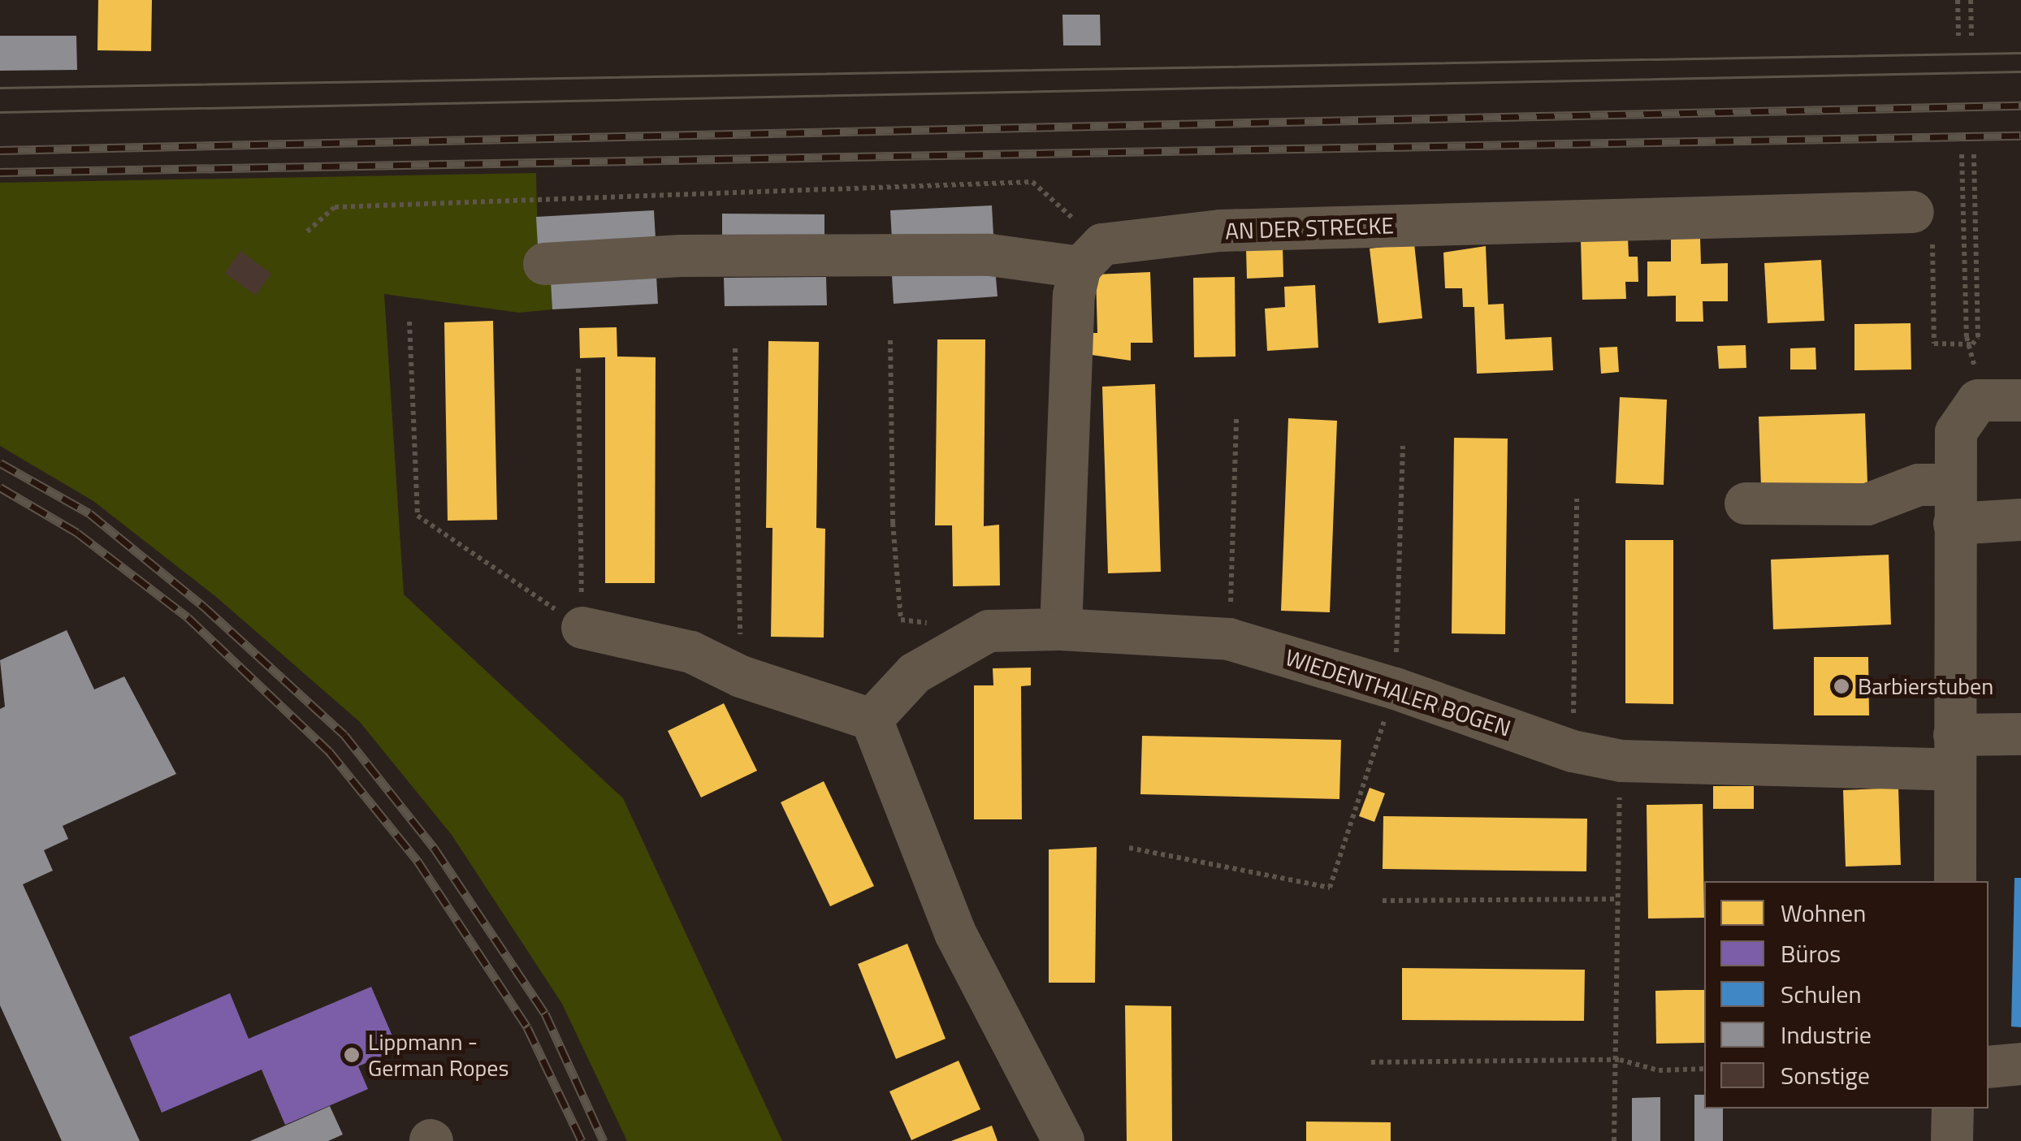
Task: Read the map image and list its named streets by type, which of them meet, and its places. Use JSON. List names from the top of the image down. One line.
{"streets":{"street":["AN DER STRECKE","WIEDENTHALER BOGEN"]},"places":["Barbierstuben","Lippmann - German Ropes"],"legend":["Wohnen","Büros","Schulen","Industrie","Sonstige"]}
